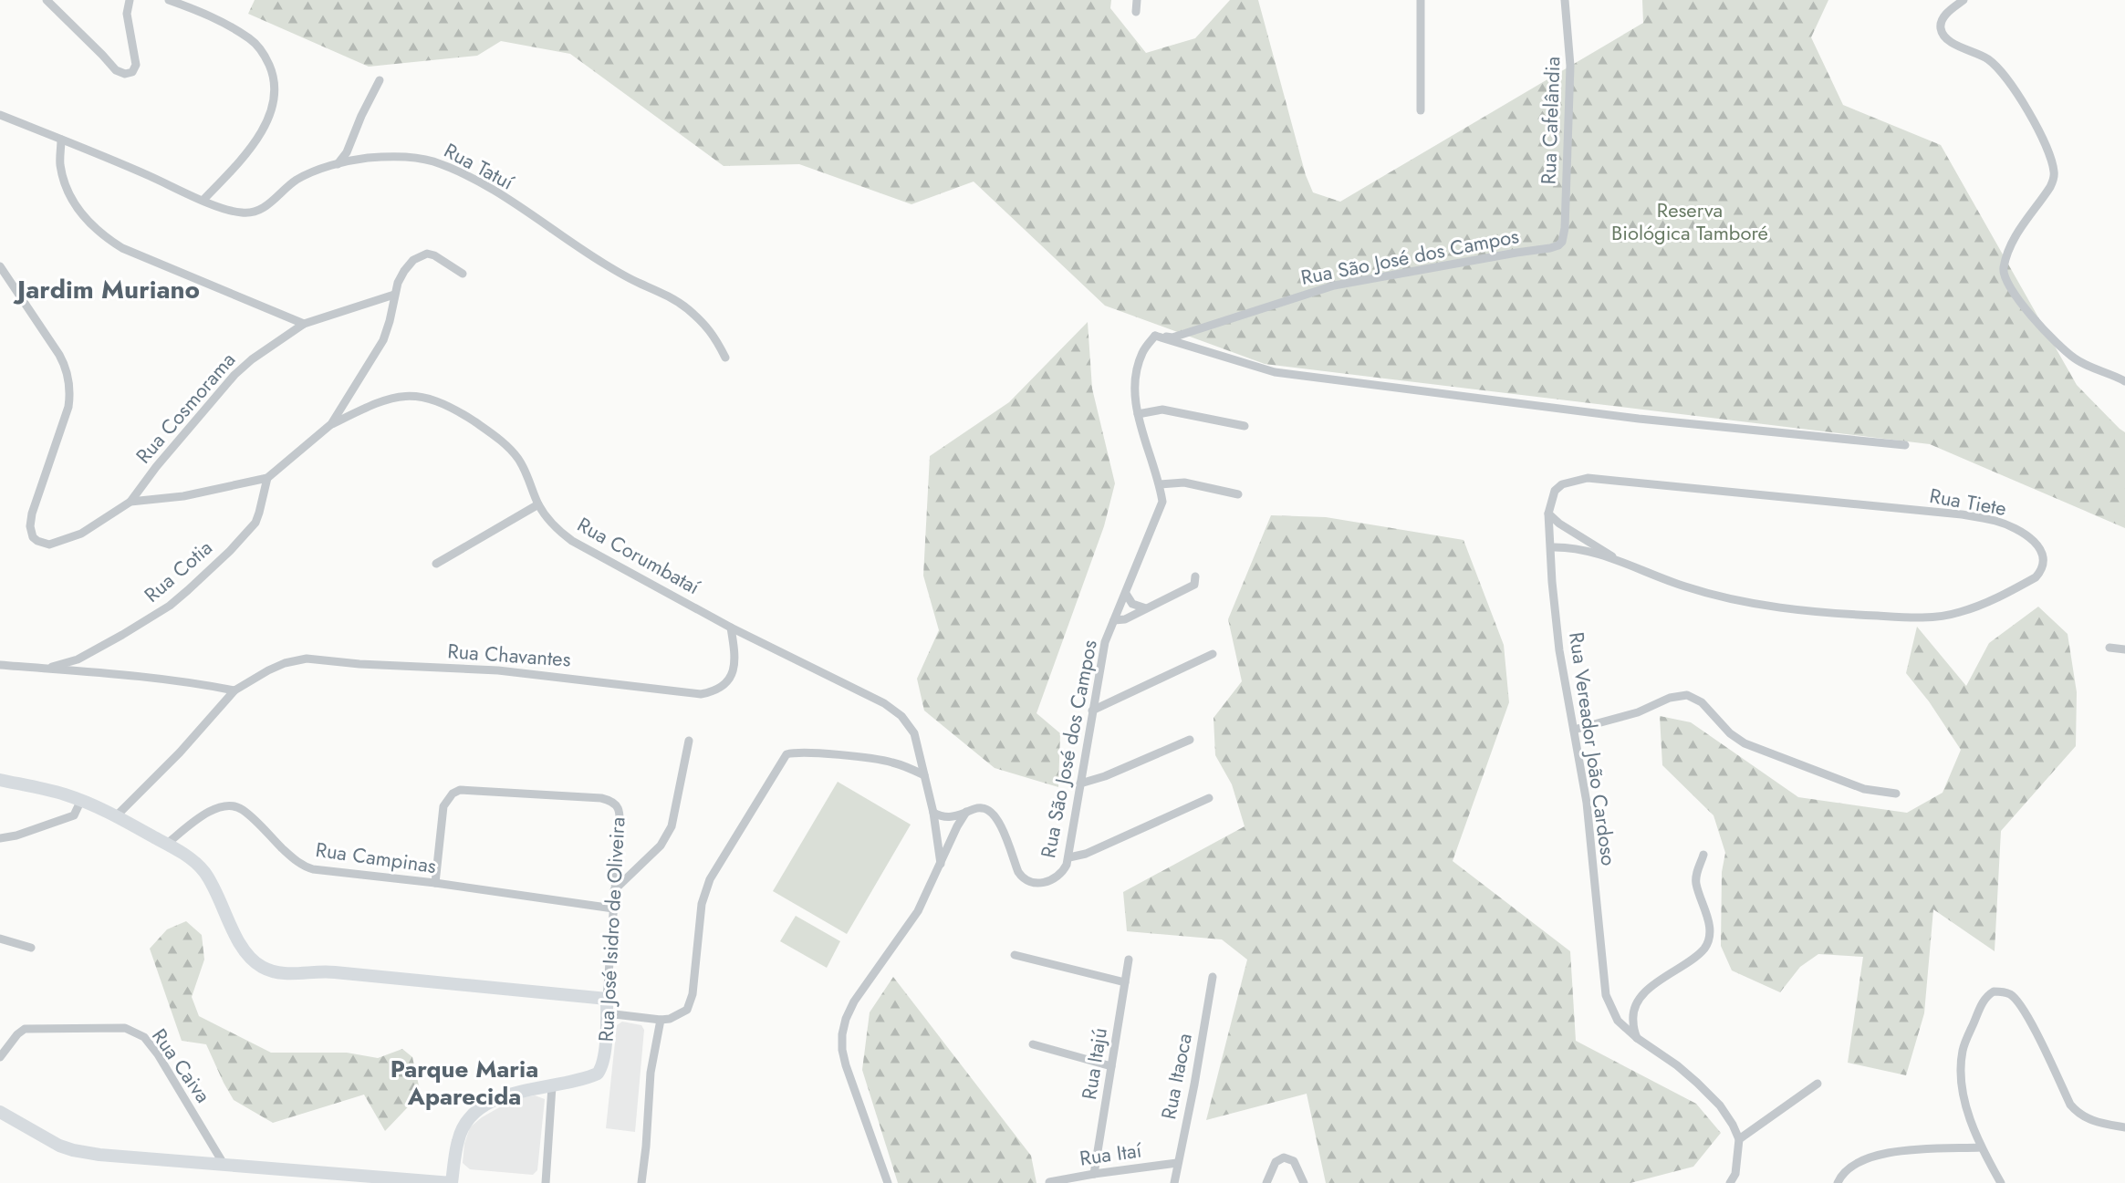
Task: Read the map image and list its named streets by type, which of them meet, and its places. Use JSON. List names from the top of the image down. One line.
{"streets":{"street":["Rua Cafelândia","Rua Tatuí","Rua São José dos Campos","Rua Cosmorama","Rua Tiete","Rua Corumbataí","Rua Cotia","Rua Chavantes","Rua Vereador João Cardoso","Rua Campinas","Rua José Isidro de Oliveira","Rua Itajú","Rua Caiva","Rua Itaoca","Rua Itaí"]},"crossings":[["Rua Cafelândia","Rua São José dos Campos"],["Rua São José dos Campos","Rua Corumbataí"],["Rua Tiete","Rua Vereador João Cardoso"],["Rua Corumbataí","Rua Chavantes"],["Rua Campinas","Rua José Isidro de Oliveira"],["Rua Itajú","Rua Itaí"],["Rua Itaoca","Rua Itaí"]],"districts":["Jardim Muriano","Parque Maria Aparecida"],"parks":["Reserva Biológica Tamboré"]}
